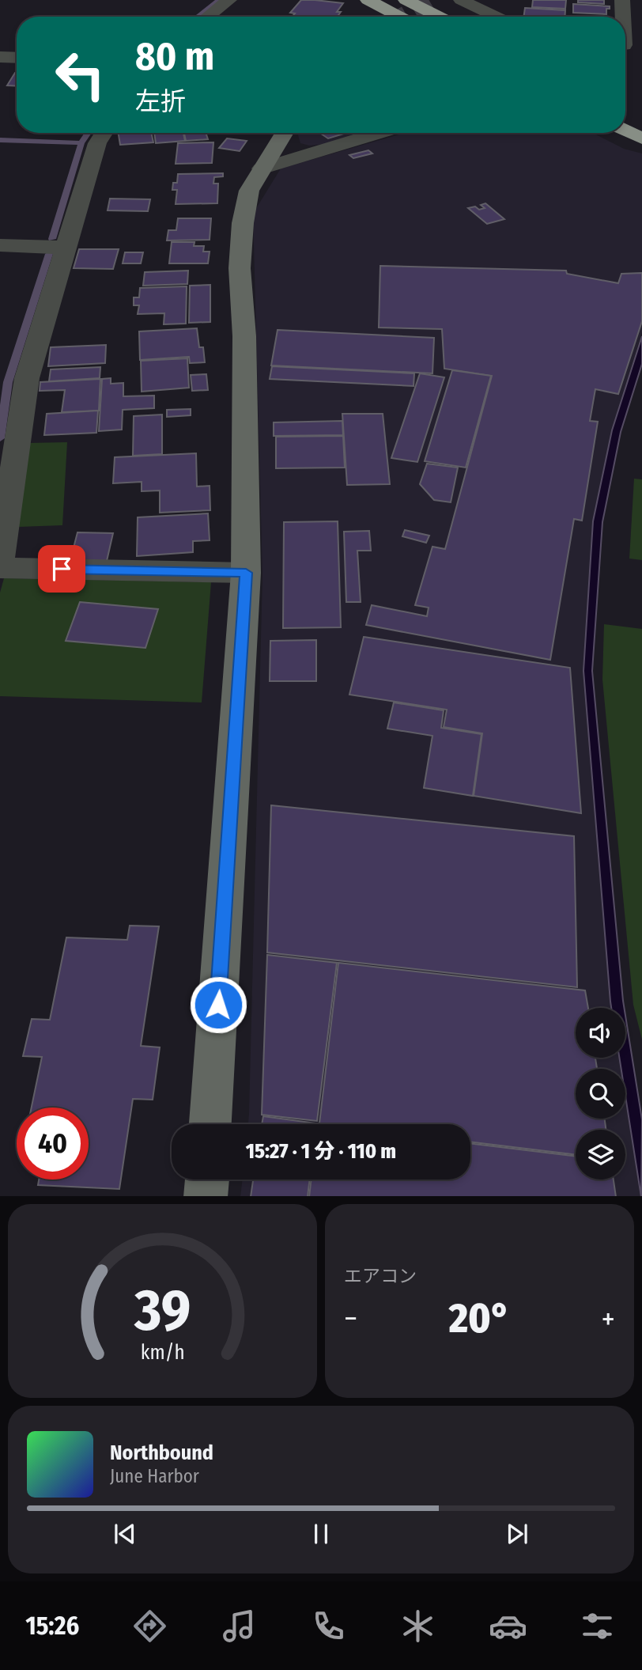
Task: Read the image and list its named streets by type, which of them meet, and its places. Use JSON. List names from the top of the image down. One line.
{"page":{"turn":["80 m","左折"],"limit":"40","trip":"15:27 · 1 分 · 110 m","tile":"エアコン","heat":["−","20°","+"],"song":["Northbound","June Harbor"],"tabs":"15:26","gauge":["39","km/h"]}}
